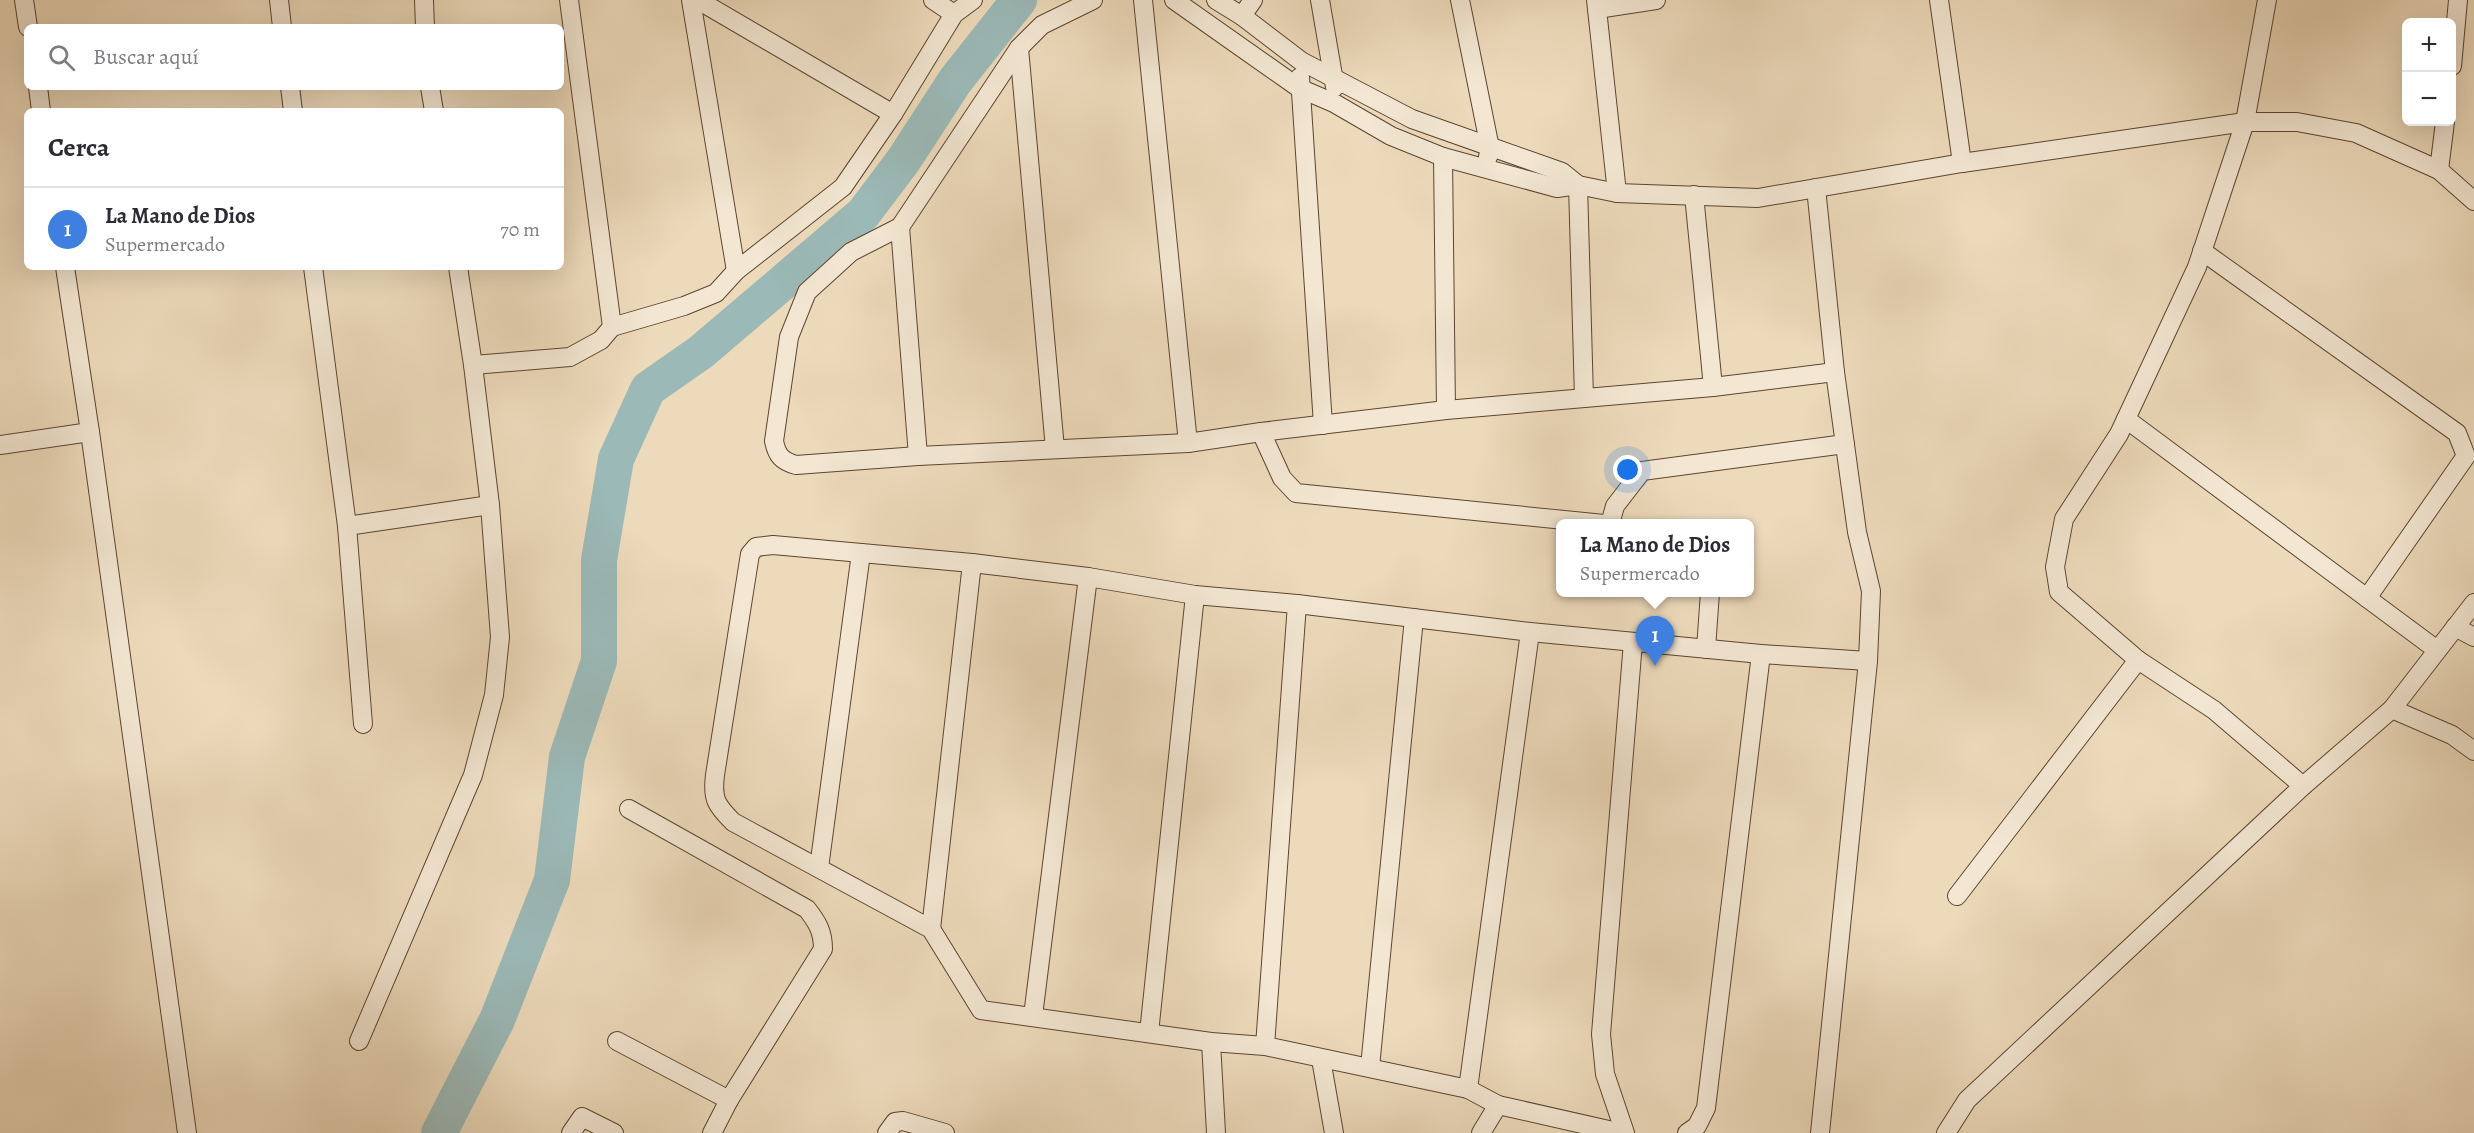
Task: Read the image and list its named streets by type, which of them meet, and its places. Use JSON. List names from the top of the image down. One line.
{"page":{"map_buttons":["+","−"],"search":"Buscar aquí","heading":"Cerca","list":[{"mark":"1","name":"La Mano de Dios","note":"Supermercado","value":"70 m"}],"popup":["La Mano de Dios","Supermercado"],"pins":"1"}}
